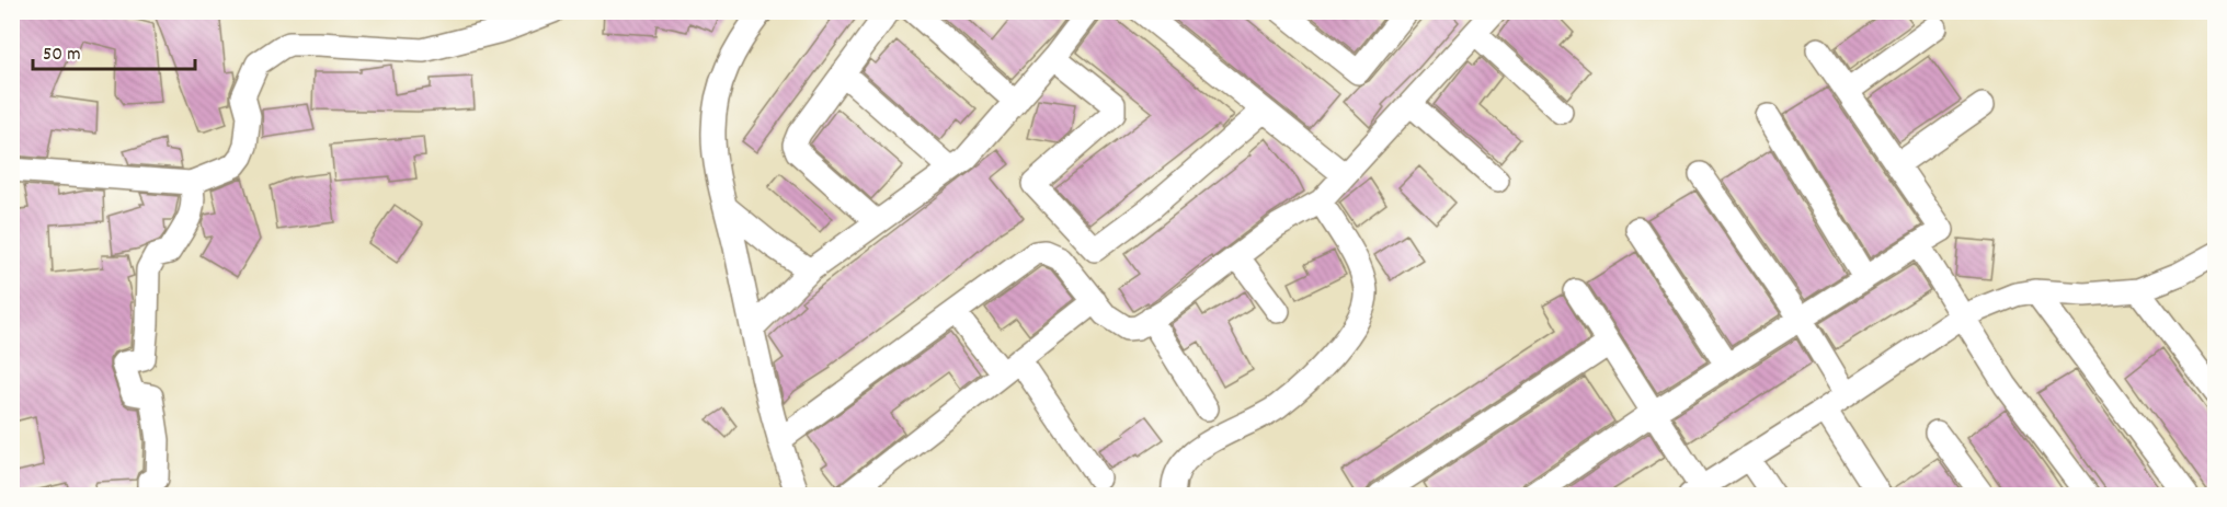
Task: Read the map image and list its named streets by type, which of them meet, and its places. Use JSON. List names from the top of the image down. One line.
{"scale_bar":"50 m"}
